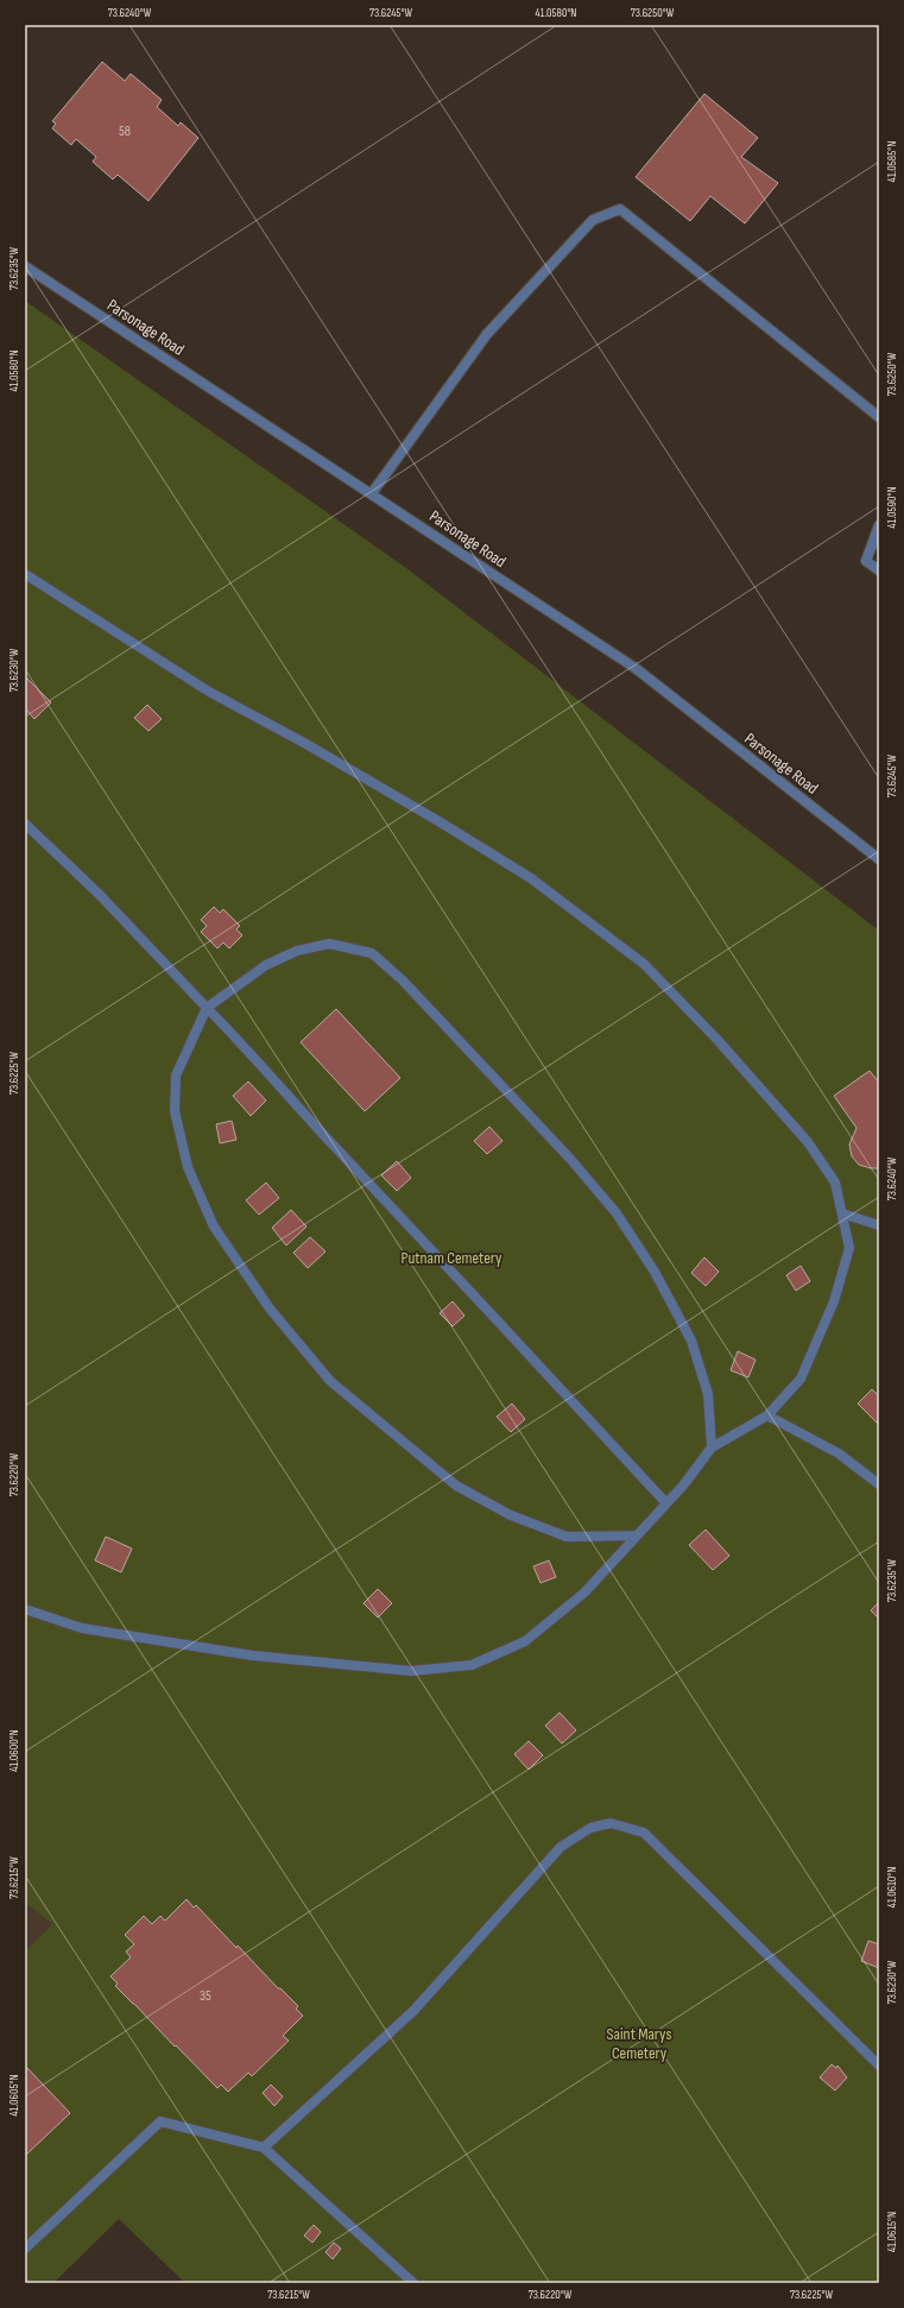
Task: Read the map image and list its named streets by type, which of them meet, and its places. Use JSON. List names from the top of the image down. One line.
{"streets":{"street":["Parsonage Road"]},"parks":["Putnam Cemetery","Saint Marys Cemetery"],"house_numbers":["58","35"],"coordinates":["73.6240°W","73.6245°W","41.0580°N","73.6250°W","41.0585°N","73.6235°W","41.0590°N","73.6230°W","73.6225°W","73.6220°W","41.0600°N","73.6215°W","41.0610°N","41.0605°N","41.0615°N"]}
